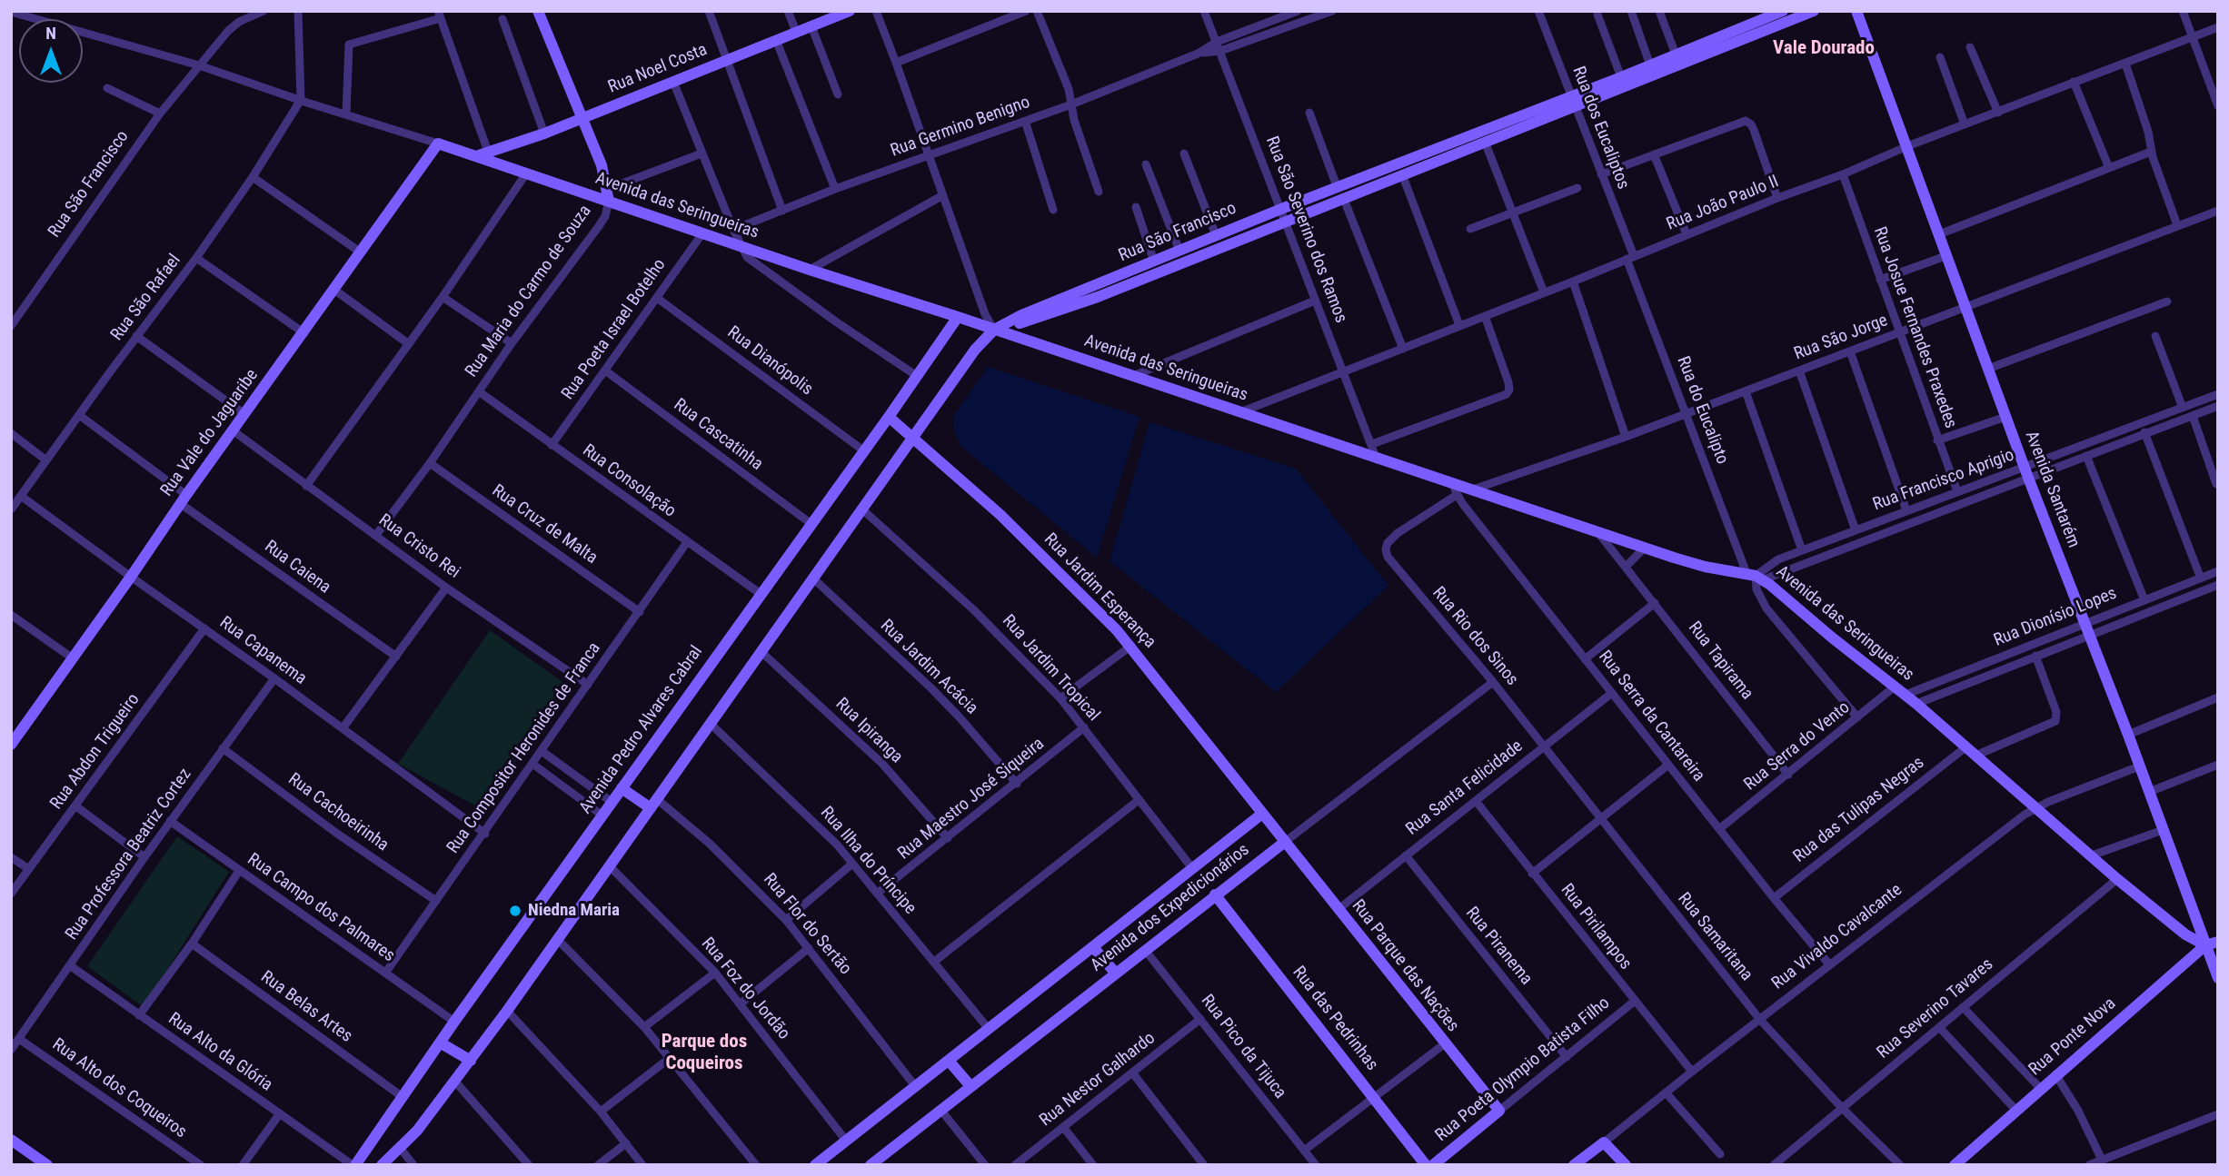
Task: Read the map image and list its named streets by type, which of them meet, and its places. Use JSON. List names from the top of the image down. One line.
{"streets":{"street":["Rua Noel Costa","Rua Germino Benigno","Rua dos Eucaliptos","Rua São Francisco","Rua João Paulo II","Avenida das Seringueiras","Rua São Severino dos Ramos","Rua Maria do Carmo de Souza","Rua São Rafael","Rua Josue Fernandes Praxedes","Rua Poeta Israel Botelho","Rua São Jorge","Rua Dianópolis","Rua do Eucalipto","Rua Vale do Jaguaribe","Rua Cascatinha","Rua Francisco Aprigio","Rua Consolação","Avenida Santarém","Rua Cruz de Malta","Rua Cristo Rei","Rua Caiena","Rua Jardim Esperança","Rua Dionísio Lopes","Rua Rio dos Sinos","Rua Capanema","Rua Tapirama","Rua Jardim Acácia","Rua Jardim Tropical","Rua Serra da Cantareira","Avenida Pedro Alvares Cabral","Rua Ipiranga","Rua Serra do Vento","Rua Compositor Heronides de Franca","Rua Abdon Trigueiro","Rua Santa Felicidade","Rua Maestro José Siqueira","Rua das Tulipas Negras","Rua Cachoeirinha","Rua Professora Beatriz Cortez","Rua Ilha do Príncipe","Rua Campo dos Palmares","Avenida dos Expedicionários","Rua Flor do Sertão","Rua Pirilampos","Rua Samaritana","Rua Vivaldo Cavalcante","Rua Piranema","Rua Parque das Nações","Rua Foz do Jordão","Rua Belas Artes","Rua Severino Tavares","Rua das Pedrinhas","Rua Ponte Nova","Rua Pico da Tijuca","Rua Alto da Glória","Rua Poeta Olympio Batista Filho","Rua Nestor Galhardo","Rua Alto dos Coqueiros"]},"crossings":[["Rua Noel Costa","Avenida das Seringueiras"],["Rua Noel Costa","Rua Maria do Carmo de Souza"],["Rua Germino Benigno","Rua São Severino dos Ramos"],["Rua dos Eucaliptos","Rua São Francisco"],["Rua dos Eucaliptos","Rua João Paulo II"],["Rua dos Eucaliptos","Rua do Eucalipto"],["Rua São Francisco","Avenida das Seringueiras"],["Rua São Francisco","Rua São Severino dos Ramos"],["Rua João Paulo II","Avenida das Seringueiras"],["Rua João Paulo II","Rua São Severino dos Ramos"],["Rua João Paulo II","Rua Josue Fernandes Praxedes"],["Rua João Paulo II","Rua do Eucalipto"],["Rua João Paulo II","Avenida Santarém"],["Avenida das Seringueiras","Rua São Severino dos Ramos"],["Avenida das Seringueiras","Rua Maria do Carmo de Souza"],["Avenida das Seringueiras","Rua São Rafael"],["Avenida das Seringueiras","Rua Poeta Israel Botelho"],["Avenida das Seringueiras","Rua São Jorge"],["Avenida das Seringueiras","Rua do Eucalipto"],["Avenida das Seringueiras","Rua Vale do Jaguaribe"],["Avenida das Seringueiras","Rua Francisco Aprigio"],["Avenida das Seringueiras","Avenida Santarém"],["Avenida das Seringueiras","Rua Dionísio Lopes"],["Avenida das Seringueiras","Rua Rio dos Sinos"],["Avenida das Seringueiras","Rua Tapirama"],["Avenida das Seringueiras","Rua Serra da Cantareira"],["Avenida das Seringueiras","Avenida Pedro Alvares Cabral"],["Avenida das Seringueiras","Rua Serra do Vento"],["Avenida das Seringueiras","Rua das Tulipas Negras"],["Avenida das Seringueiras","Rua Vivaldo Cavalcante"],["Avenida das Seringueiras","Rua Severino Tavares"],["Avenida das Seringueiras","Rua Ponte Nova"],["Rua Maria do Carmo de Souza","Rua Consolação"],["Rua Maria do Carmo de Souza","Rua Cruz de Malta"],["Rua Maria do Carmo de Souza","Rua Cristo Rei"],["Rua São Rafael","Rua Caiena"],["Rua São Rafael","Rua Capanema"],["Rua Josue Fernandes Praxedes","Rua São Jorge"],["Rua Josue Fernandes Praxedes","Rua Francisco Aprigio"],["Rua Poeta Israel Botelho","Rua Dianópolis"],["Rua Poeta Israel Botelho","Rua Cascatinha"],["Rua Poeta Israel Botelho","Rua Consolação"],["Rua São Jorge","Rua do Eucalipto"],["Rua São Jorge","Avenida Santarém"],["Rua Dianópolis","Avenida Pedro Alvares Cabral"],["Rua do Eucalipto","Rua Francisco Aprigio"],["Rua do Eucalipto","Rua Serra do Vento"],["Rua Vale do Jaguaribe","Rua Cristo Rei"],["Rua Vale do Jaguaribe","Rua Caiena"],["Rua Vale do Jaguaribe","Rua Capanema"],["Rua Cascatinha","Avenida Pedro Alvares Cabral"],["Rua Francisco Aprigio","Avenida Santarém"],["Rua Consolação","Avenida Pedro Alvares Cabral"],["Rua Consolação","Rua Compositor Heronides de Franca"],["Avenida Santarém","Rua Dionísio Lopes"],["Avenida Santarém","Rua Vivaldo Cavalcante"],["Avenida Santarém","Rua Ponte Nova"],["Rua Cruz de Malta","Rua Compositor Heronides de Franca"],["Rua Cristo Rei","Rua Compositor Heronides de Franca"],["Rua Jardim Esperança","Avenida Pedro Alvares Cabral"],["Rua Jardim Esperança","Avenida dos Expedicionários"],["Rua Jardim Esperança","Rua Parque das Nações"],["Rua Rio dos Sinos","Rua Serra da Cantareira"],["Rua Rio dos Sinos","Rua Santa Felicidade"],["Rua Rio dos Sinos","Avenida dos Expedicionários"],["Rua Rio dos Sinos","Rua Samaritana"],["Rua Capanema","Rua Compositor Heronides de Franca"],["Rua Capanema","Rua Abdon Trigueiro"],["Rua Capanema","Rua Professora Beatriz Cortez"],["Rua Tapirama","Rua Serra do Vento"],["Rua Jardim Acácia","Rua Maestro José Siqueira"],["Rua Jardim Tropical","Rua Maestro José Siqueira"],["Rua Jardim Tropical","Avenida dos Expedicionários"],["Rua Serra da Cantareira","Rua Serra do Vento"],["Rua Serra da Cantareira","Rua Santa Felicidade"],["Rua Serra da Cantareira","Rua das Tulipas Negras"],["Rua Serra da Cantareira","Rua Vivaldo Cavalcante"],["Avenida Pedro Alvares Cabral","Rua Campo dos Palmares"],["Avenida Pedro Alvares Cabral","Rua Belas Artes"],["Avenida Pedro Alvares Cabral","Rua Alto da Glória"],["Rua Ipiranga","Rua Maestro José Siqueira"],["Rua Compositor Heronides de Franca","Rua Cachoeirinha"],["Rua Compositor Heronides de Franca","Rua Campo dos Palmares"],["Rua Santa Felicidade","Rua Pirilampos"],["Rua Santa Felicidade","Rua Samaritana"],["Rua Santa Felicidade","Rua Piranema"],["Rua Santa Felicidade","Rua Parque das Nações"],["Rua Maestro José Siqueira","Rua Ilha do Príncipe"],["Rua Cachoeirinha","Rua Professora Beatriz Cortez"],["Rua Professora Beatriz Cortez","Rua Campo dos Palmares"],["Rua Professora Beatriz Cortez","Rua Alto da Glória"],["Rua Professora Beatriz Cortez","Rua Alto dos Coqueiros"],["Rua Ilha do Príncipe","Avenida dos Expedicionários"],["Avenida dos Expedicionários","Rua Flor do Sertão"],["Avenida dos Expedicionários","Rua Parque das Nações"],["Avenida dos Expedicionários","Rua Foz do Jordão"],["Avenida dos Expedicionários","Rua das Pedrinhas"],["Avenida dos Expedicionários","Rua Pico da Tijuca"],["Rua Pirilampos","Rua Vivaldo Cavalcante"],["Rua Pirilampos","Rua Poeta Olympio Batista Filho"],["Rua Samaritana","Rua Vivaldo Cavalcante"],["Rua Samaritana","Rua Severino Tavares"],["Rua Piranema","Rua Poeta Olympio Batista Filho"],["Rua Parque das Nações","Rua Poeta Olympio Batista Filho"],["Rua Pico da Tijuca","Rua Nestor Galhardo"]],"districts":["Vale Dourado","Parque dos Coqueiros"],"places":["Niedna Maria"],"north":"top"}
